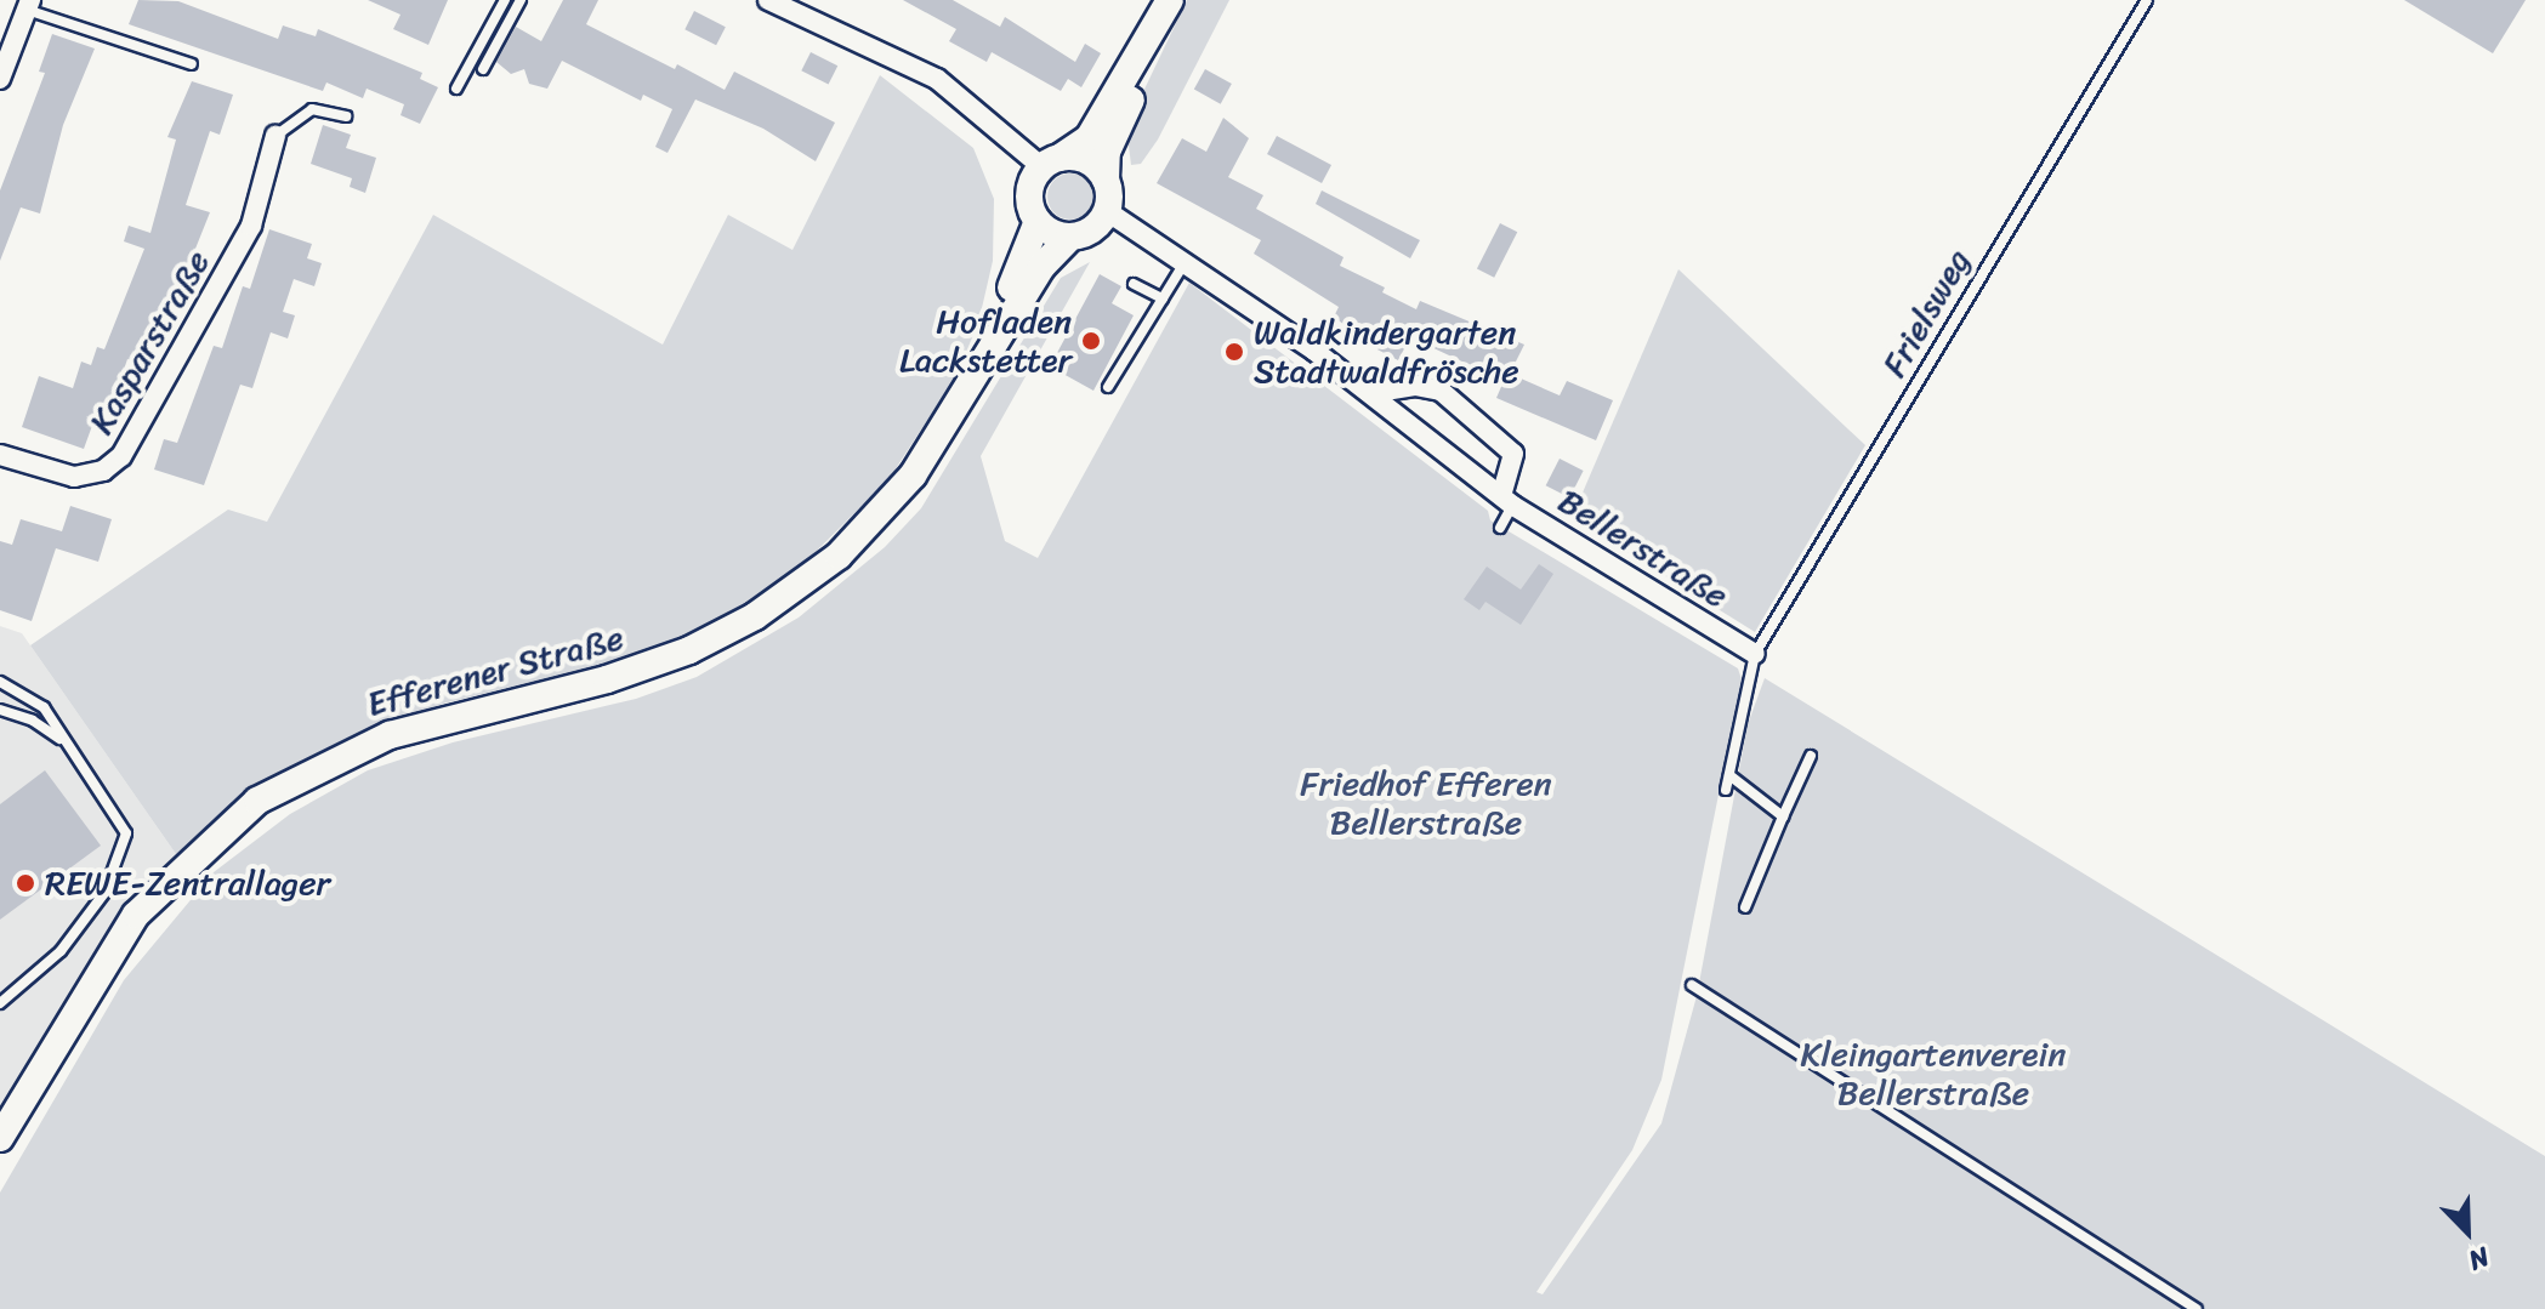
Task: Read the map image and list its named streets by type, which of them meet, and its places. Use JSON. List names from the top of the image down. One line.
{"streets":{"street":["Kasparstraße","Bellerstraße","Efferener Straße"],"lane":["Frielsweg"]},"crossings":[["Frielsweg","Bellerstraße"],["Bellerstraße","Efferener Straße"]],"parks":["Friedhof Efferen Bellerstraße","Kleingartenverein Bellerstraße"],"places":["Hofladen Lackstetter","Waldkindergarten Stadtwaldfrösche","REWE-Zentrallager"],"north":"bottom right"}
